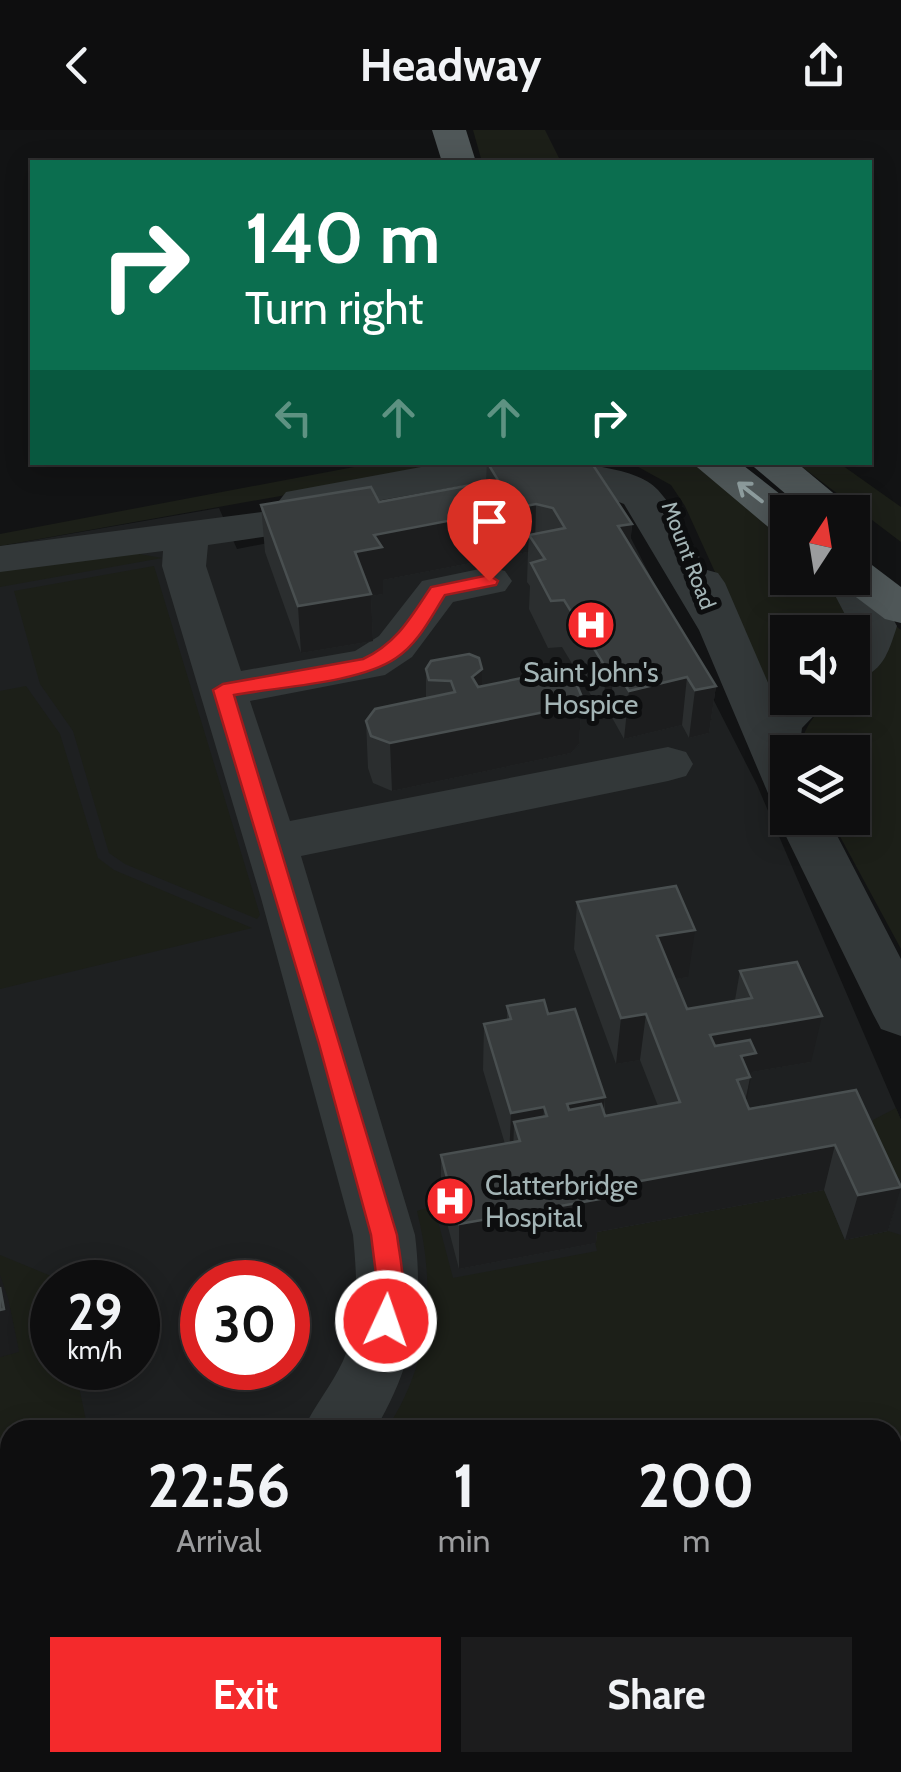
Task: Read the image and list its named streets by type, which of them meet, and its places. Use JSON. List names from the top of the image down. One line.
{"streets":{"street":["Mount Road"]},"places":{"hospital":["Saint John's Hospice","Clatterbridge Hospital"]},"north":"top","page":{"header":"Headway","turn":["140 m","Turn right"],"speed":"29 km/h","limit":"30","eta":["22:56","Arrival","1","min","200","m"],"buttons":["Exit","Share"]}}
